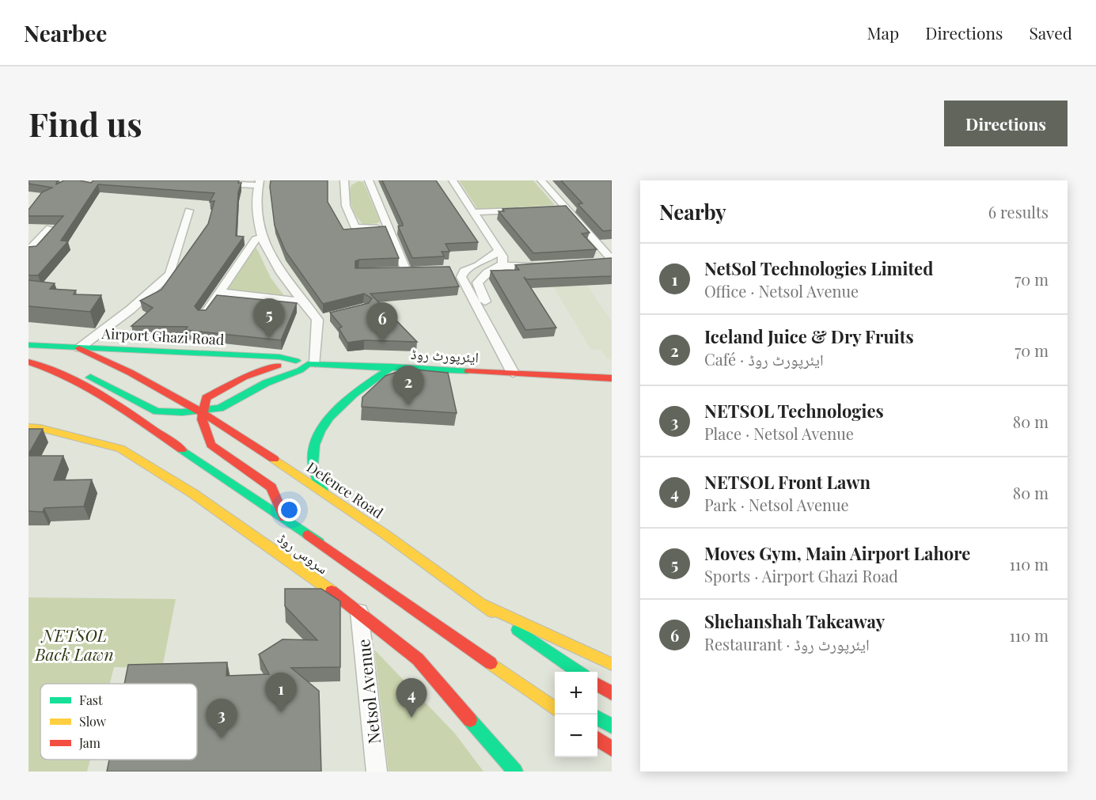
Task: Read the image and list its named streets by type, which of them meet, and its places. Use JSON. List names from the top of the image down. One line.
{"streets":{"main road":["Airport Ghazi Road","ایئرپورٹ روڈ","Defence Road","سروس روڈ"],"street":["Netsol Avenue"]},"crossings":[["Airport Ghazi Road","ایئرپورٹ روڈ"],["Airport Ghazi Road","Defence Road"],["سروس روڈ","Netsol Avenue"]],"parks":["NETSOL Back Lawn"],"legend":["Fast","Slow","Jam"],"page":{"header":"Nearbee","nav":["Map","Directions","Saved"],"buttons":"Directions","title":"Find us","heading":["Nearby","6 results"],"list":[{"mark":"1","name":"NetSol Technologies Limited","note":"Office · Netsol Avenue","value":"70 m"},{"mark":"2","name":"Iceland Juice & Dry Fruits","note":"Café · ایئرپورٹ روڈ","value":"70 m"},{"mark":"3","name":"NETSOL Technologies","note":"Place · Netsol Avenue","value":"80 m"},{"mark":"4","name":"NETSOL Front Lawn","note":"Park · Netsol Avenue","value":"80 m"},{"mark":"5","name":"Moves Gym, Main Airport Lahore","note":"Sports · Airport Ghazi Road","value":"110 m"},{"mark":"6","name":"Shehanshah Takeaway","note":"Restaurant · ایئرپورٹ روڈ","value":"110 m"}],"pins":["5","6","2","1","4","3"],"map_buttons":["+","−"]}}
